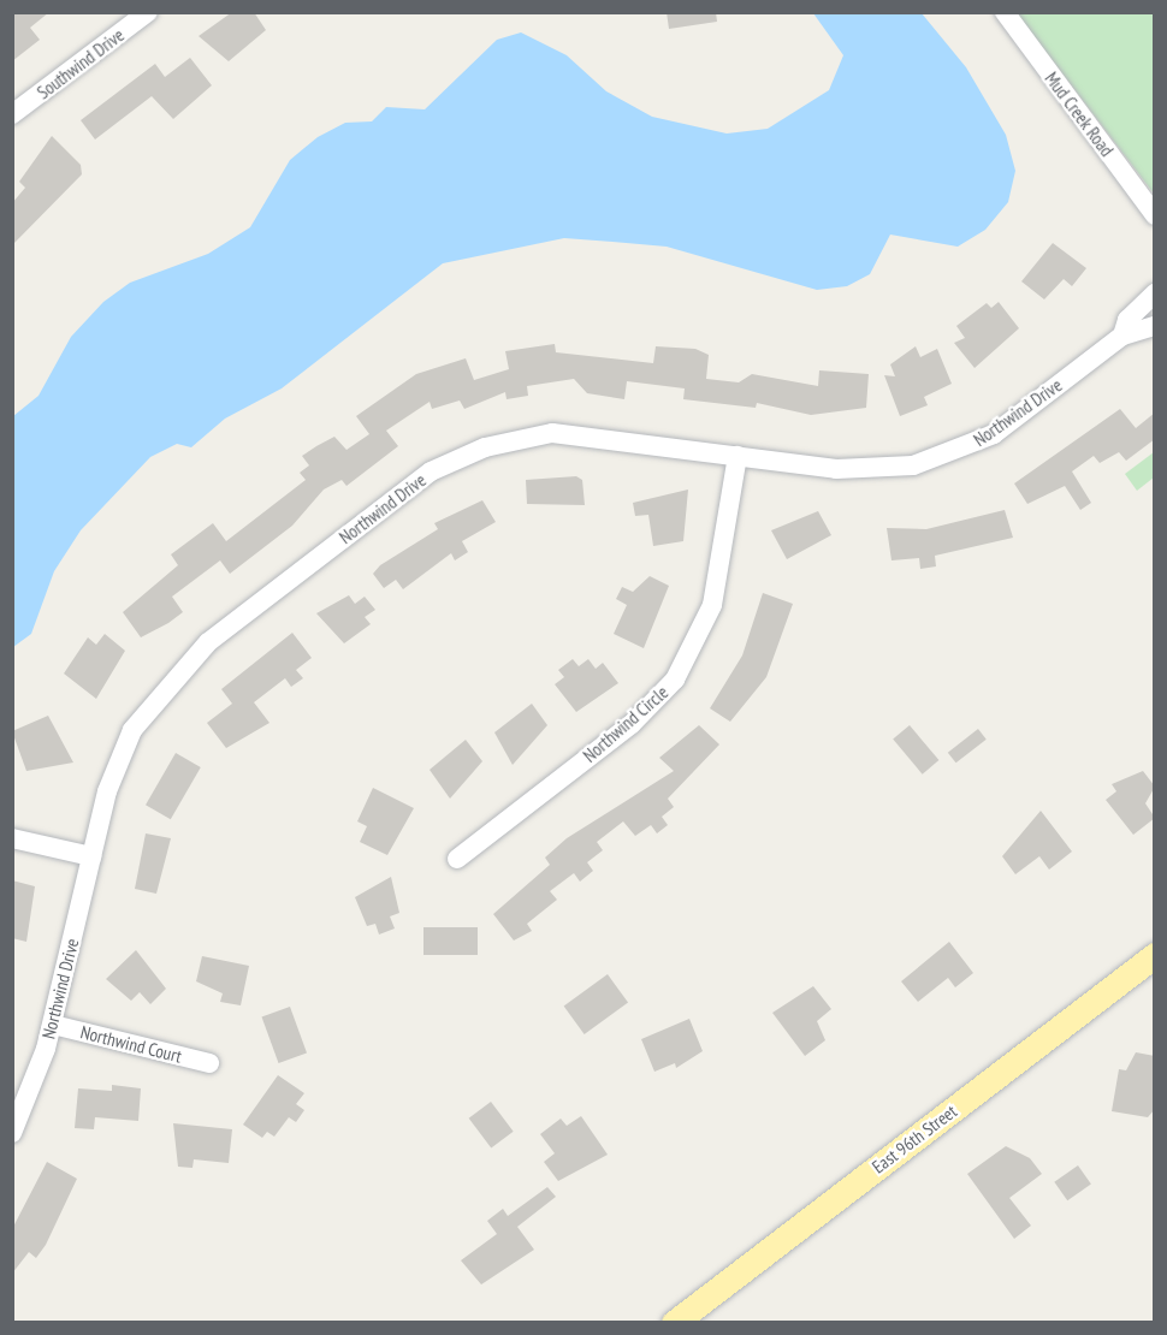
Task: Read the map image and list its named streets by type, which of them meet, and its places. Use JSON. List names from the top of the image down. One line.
{"streets":{"main road":["East 96th Street"],"street":["Southwind Drive","Mud Creek Road","Northwind Drive","Northwind Circle","Northwind Court"]},"crossings":[["Northwind Drive","Northwind Circle"],["Northwind Drive","Northwind Court"]]}
